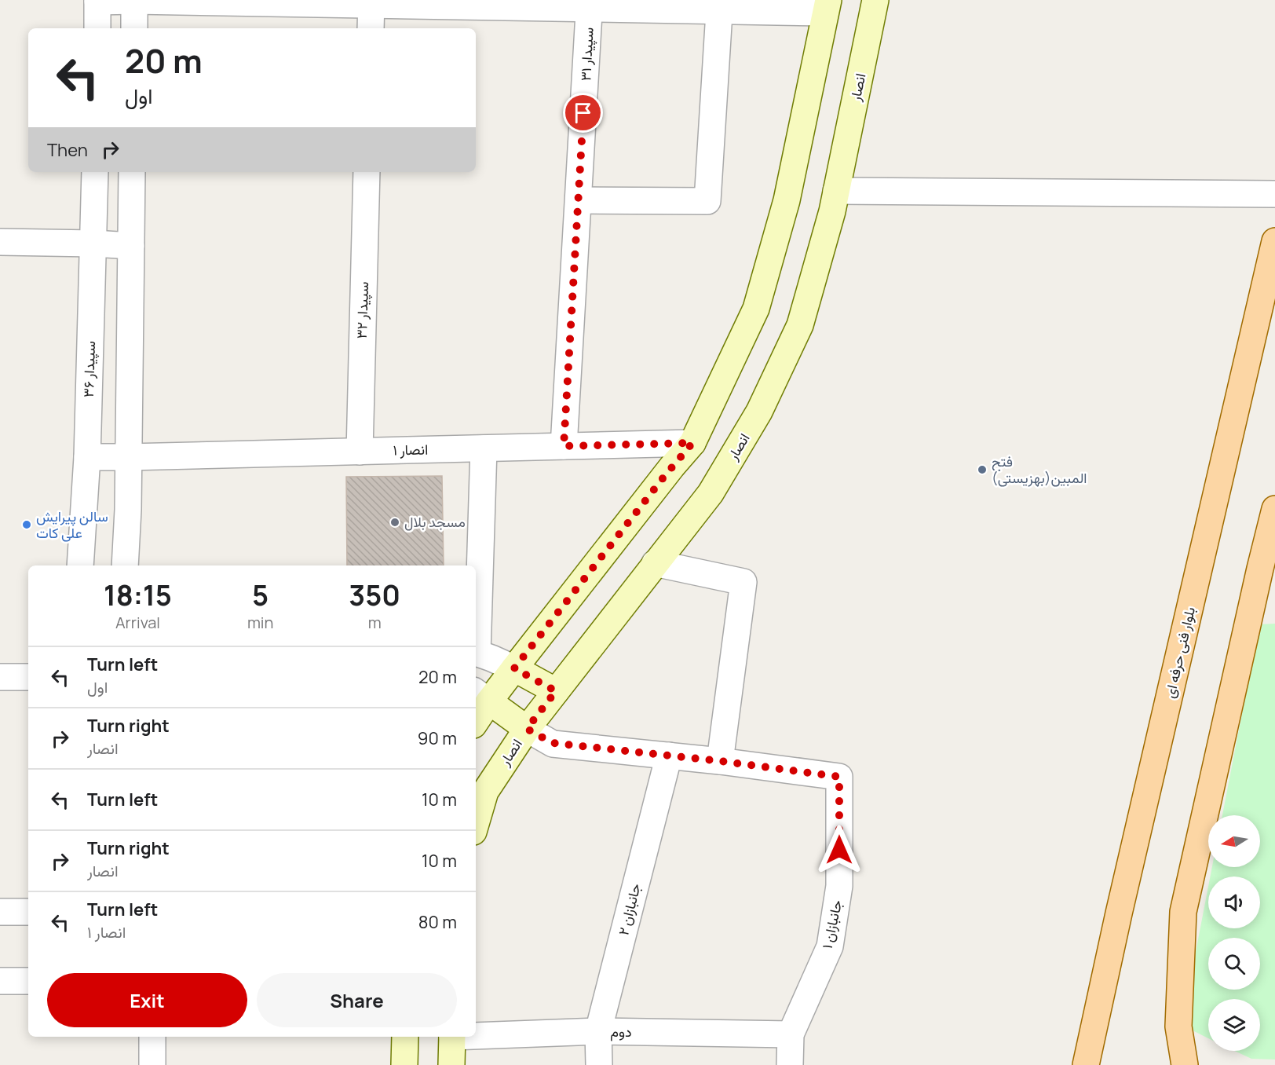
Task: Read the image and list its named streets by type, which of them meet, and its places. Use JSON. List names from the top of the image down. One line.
{"streets":{"main road":["انصار","بلوار فنی حرفه ای"],"street":["سپیدار ۳۱","سپیدار ۳۲","سپیدار ۳۶","انصار ۱","جانبازان ۲","جانبازان ۱","دوم"]},"crossings":[["سپیدار ۳۱","انصار ۱"],["سپیدار ۳۲","انصار ۱"],["سپیدار ۳۶","انصار ۱"],["جانبازان ۲","دوم"],["جانبازان ۱","دوم"]],"places":["فتح المبین(بهزیستی)","مسجد بلال","سالن پیرایش علی کات"],"north":"left","page":{"turn":["20 m","اول"],"then":"Then","eta":["18:15","Arrival","5","min","350","m"],"list":[{"name":"Turn left","note":"اول","value":"20 m"},{"name":"Turn right","note":"انصار","value":"90 m"},{"name":"Turn left","value":"10 m"},{"name":"Turn right","note":"انصار","value":"10 m"},{"name":"Turn left","note":"انصار ۱","value":"80 m"}],"buttons":["Exit","Share"]}}
